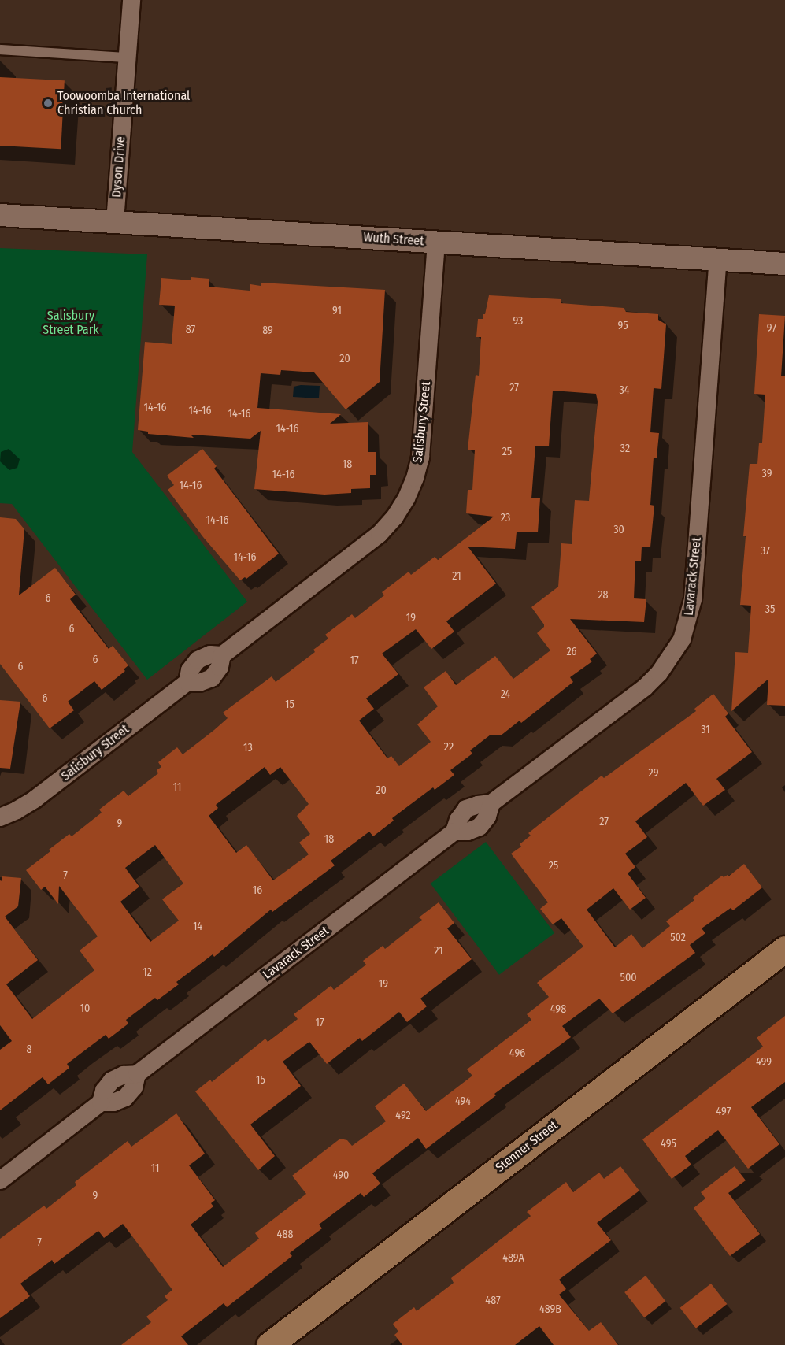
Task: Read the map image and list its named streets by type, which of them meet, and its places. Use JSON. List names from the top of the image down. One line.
{"streets":{"main road":["Stenner Street"],"street":["Dyson Drive","Wuth Street","Salisbury Street","Lavarack Street"]},"crossings":[["Dyson Drive","Wuth Street"],["Wuth Street","Salisbury Street"],["Wuth Street","Lavarack Street"]],"parks":["Salisbury Street Park"],"places":["Toowoomba International Christian Church"],"house_numbers":["91","93","95","97","87","89","20","27","34","14-16","14-16","14-16","14-16","32","25","18","39","14-16","14-16","23","14-16","30","37","14-16","21","28","6","35","19","6","26","6","17","6","24","6","15","31","22","13","29","11","20","27","9","18","25","7","16","14","502","21","12","500","19","10","498","17","8","496","499","15","494","497","492","495","11","490","9","488","7","489A","487","489B"]}
